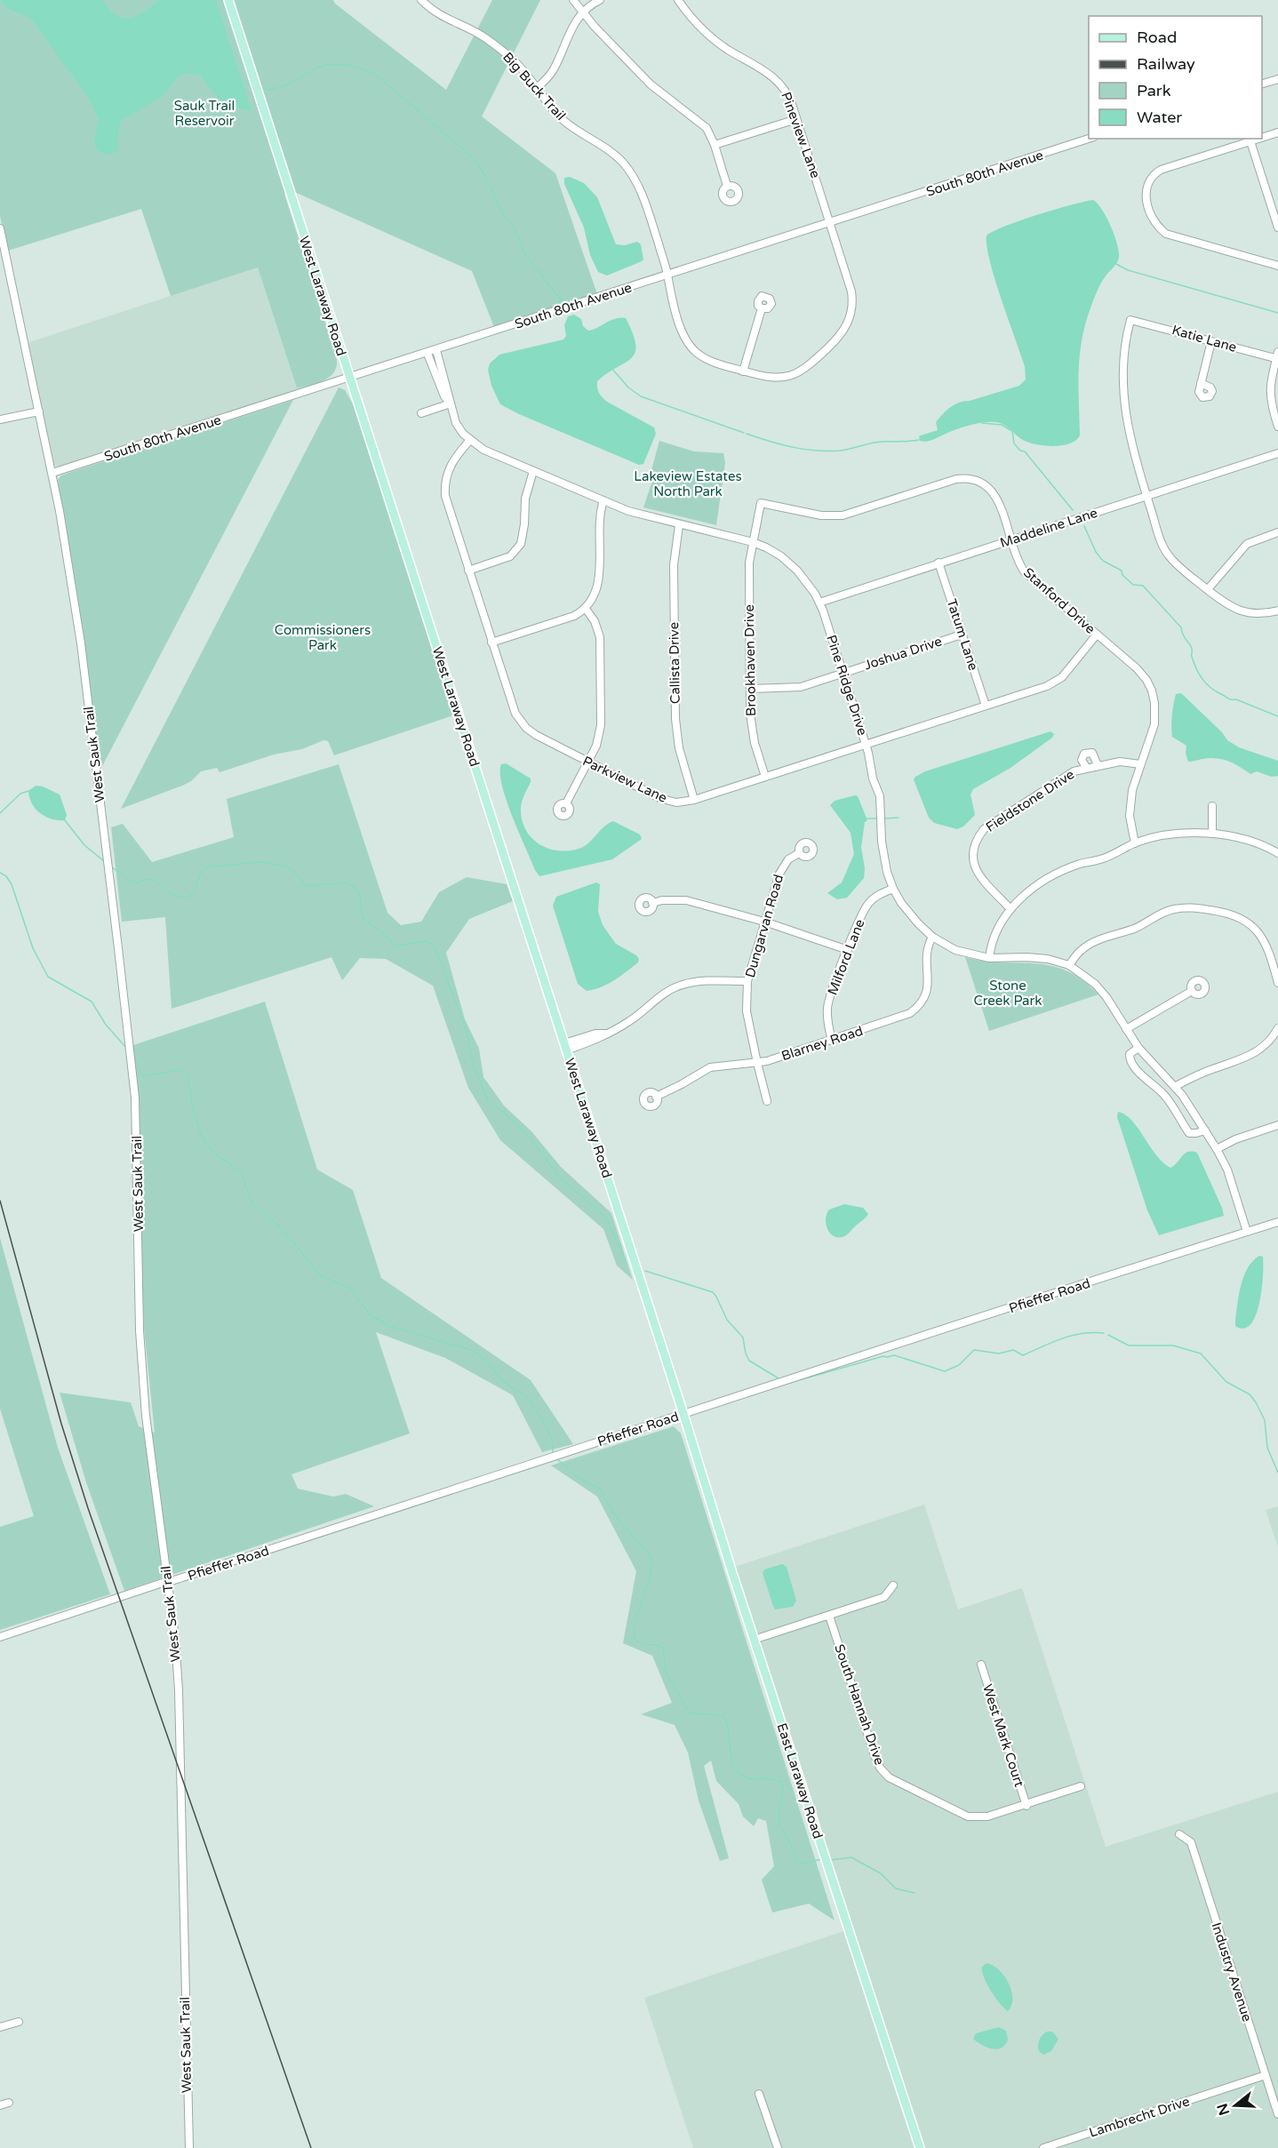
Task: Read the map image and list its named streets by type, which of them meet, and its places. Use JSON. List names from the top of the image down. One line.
{"streets":{"main road":["West Laraway Road","East Laraway Road"],"street":["Big Buck Trail","Pineview Lane","South 80th Avenue","Katie Lane","Maddeline Lane","Stanford Drive","Tatum Lane","Joshua Drive","Brookhaven Drive","Callista Drive","Pine Ridge Drive","West Sauk Trail","Parkview Lane","Fieldstone Drive","Dungarvan Road","Milford Lane","Blarney Road","Pfieffer Road","South Hannah Drive","West Mark Court","Industry Avenue","Lambrecht Drive"]},"crossings":[["Big Buck Trail","Pineview Lane"],["Big Buck Trail","South 80th Avenue"],["Pineview Lane","South 80th Avenue"],["South 80th Avenue","West Laraway Road"],["South 80th Avenue","Pine Ridge Drive"],["South 80th Avenue","West Sauk Trail"],["West Laraway Road","Pfieffer Road"],["West Laraway Road","East Laraway Road"],["Katie Lane","Maddeline Lane"],["Maddeline Lane","Stanford Drive"],["Maddeline Lane","Tatum Lane"],["Maddeline Lane","Pine Ridge Drive"],["Stanford Drive","Brookhaven Drive"],["Stanford Drive","Pine Ridge Drive"],["Stanford Drive","Parkview Lane"],["Stanford Drive","Fieldstone Drive"],["Tatum Lane","Joshua Drive"],["Tatum Lane","Parkview Lane"],["Joshua Drive","Brookhaven Drive"],["Joshua Drive","Pine Ridge Drive"],["Brookhaven Drive","Pine Ridge Drive"],["Brookhaven Drive","Parkview Lane"],["Callista Drive","Pine Ridge Drive"],["Callista Drive","Parkview Lane"],["Pine Ridge Drive","Parkview Lane"],["Pine Ridge Drive","Milford Lane"],["Pine Ridge Drive","Blarney Road"],["Pine Ridge Drive","Pfieffer Road"],["West Sauk Trail","Pfieffer Road"],["Dungarvan Road","Blarney Road"],["Milford Lane","Blarney Road"],["Pfieffer Road","East Laraway Road"],["South Hannah Drive","West Mark Court"],["Industry Avenue","Lambrecht Drive"]],"parks":["Sauk Trail Reservoir","Lakeview Estates North Park","Commissioners Park","Stone Creek Park"],"legend":["Road","Railway","Park","Water"],"north":"left"}
